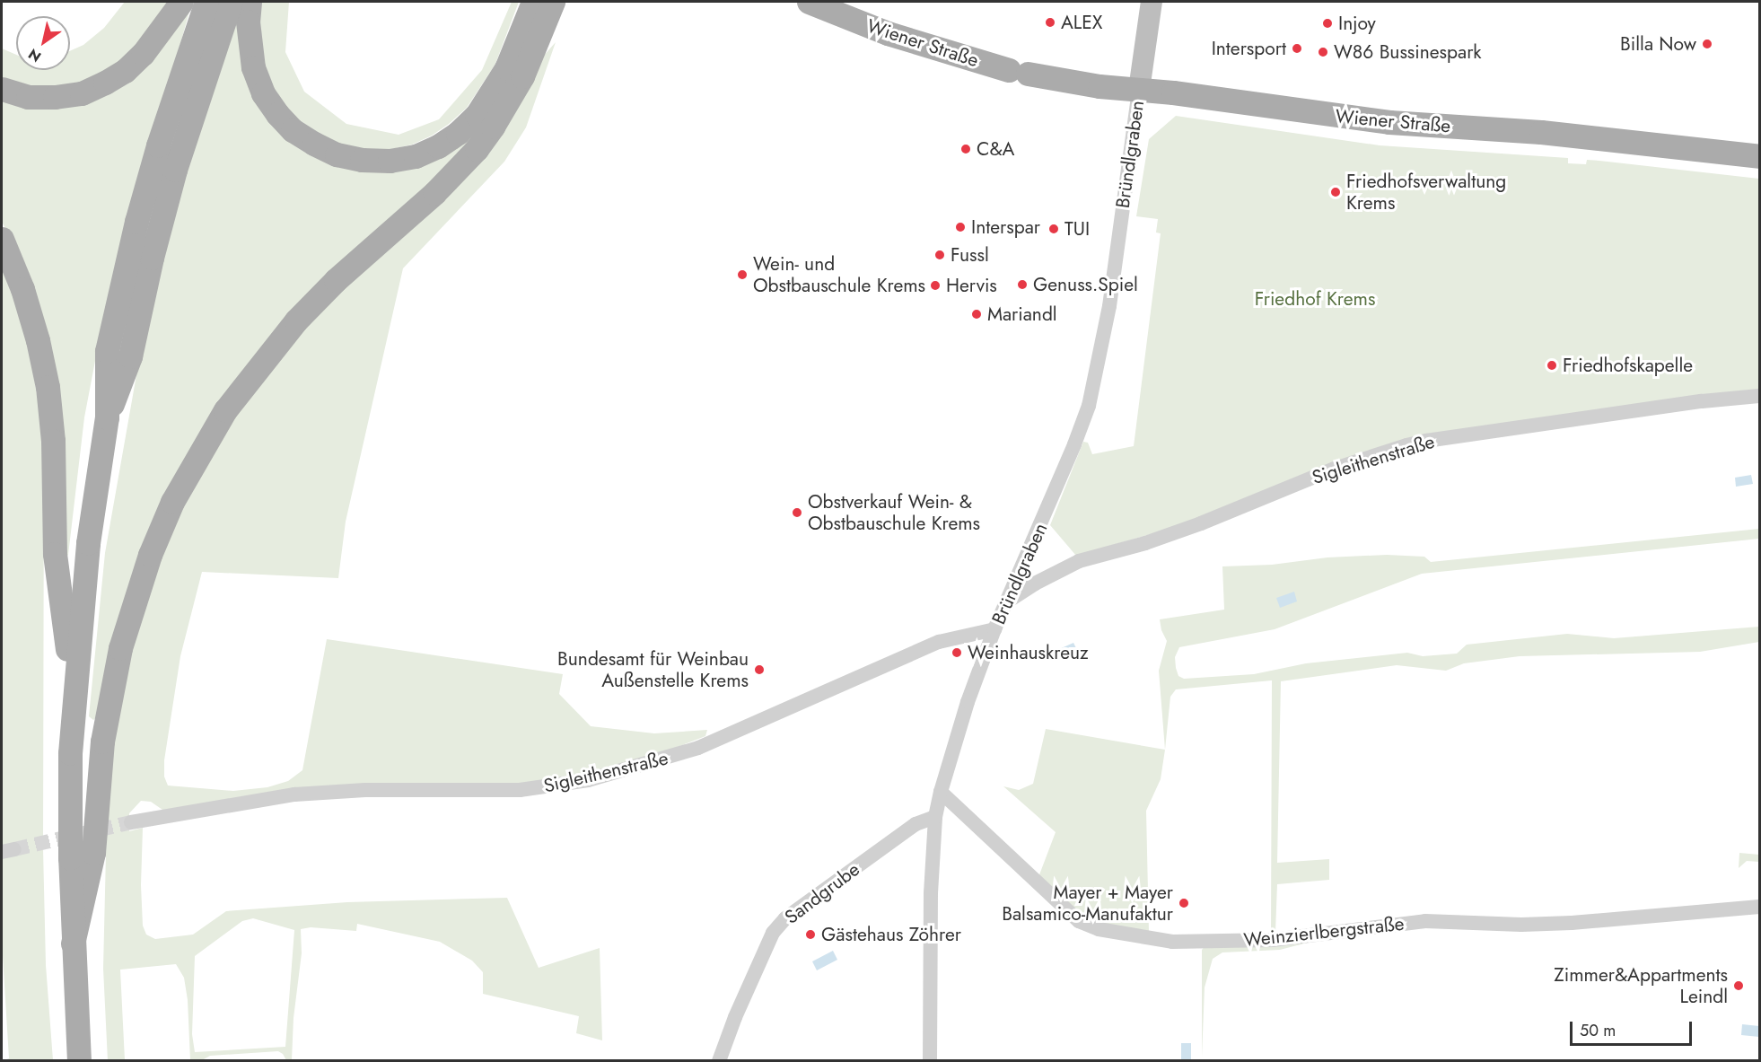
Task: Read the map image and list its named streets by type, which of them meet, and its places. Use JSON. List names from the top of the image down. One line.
{"streets":{"main road":["Wiener Straße"],"street":["Bründlgraben","Sigleithenstraße","Sandgrube","Weinzierlbergstraße"]},"crossings":[["Wiener Straße","Bründlgraben"],["Bründlgraben","Sigleithenstraße"],["Bründlgraben","Sandgrube"],["Bründlgraben","Weinzierlbergstraße"]],"parks":["Friedhof Krems"],"places":["ALEX","Injoy","Billa Now","Intersport","W86 Bussinespark","C&A","Friedhofsverwaltung Krems","Interspar","TUI","Fussl","Wein- und Obstbauschule Krems","Genuss.Spiel","Hervis","Mariandl","Friedhofskapelle","Obstverkauf Wein- & Obstbauschule Krems","Weinhauskreuz","Bundesamt für Weinbau Außenstelle Krems","Mayer + Mayer Balsamico-Manufaktur","Gästehaus Zöhrer","Zimmer&Appartments Leindl"],"scale_bar":"50 m","north":"bottom left"}
